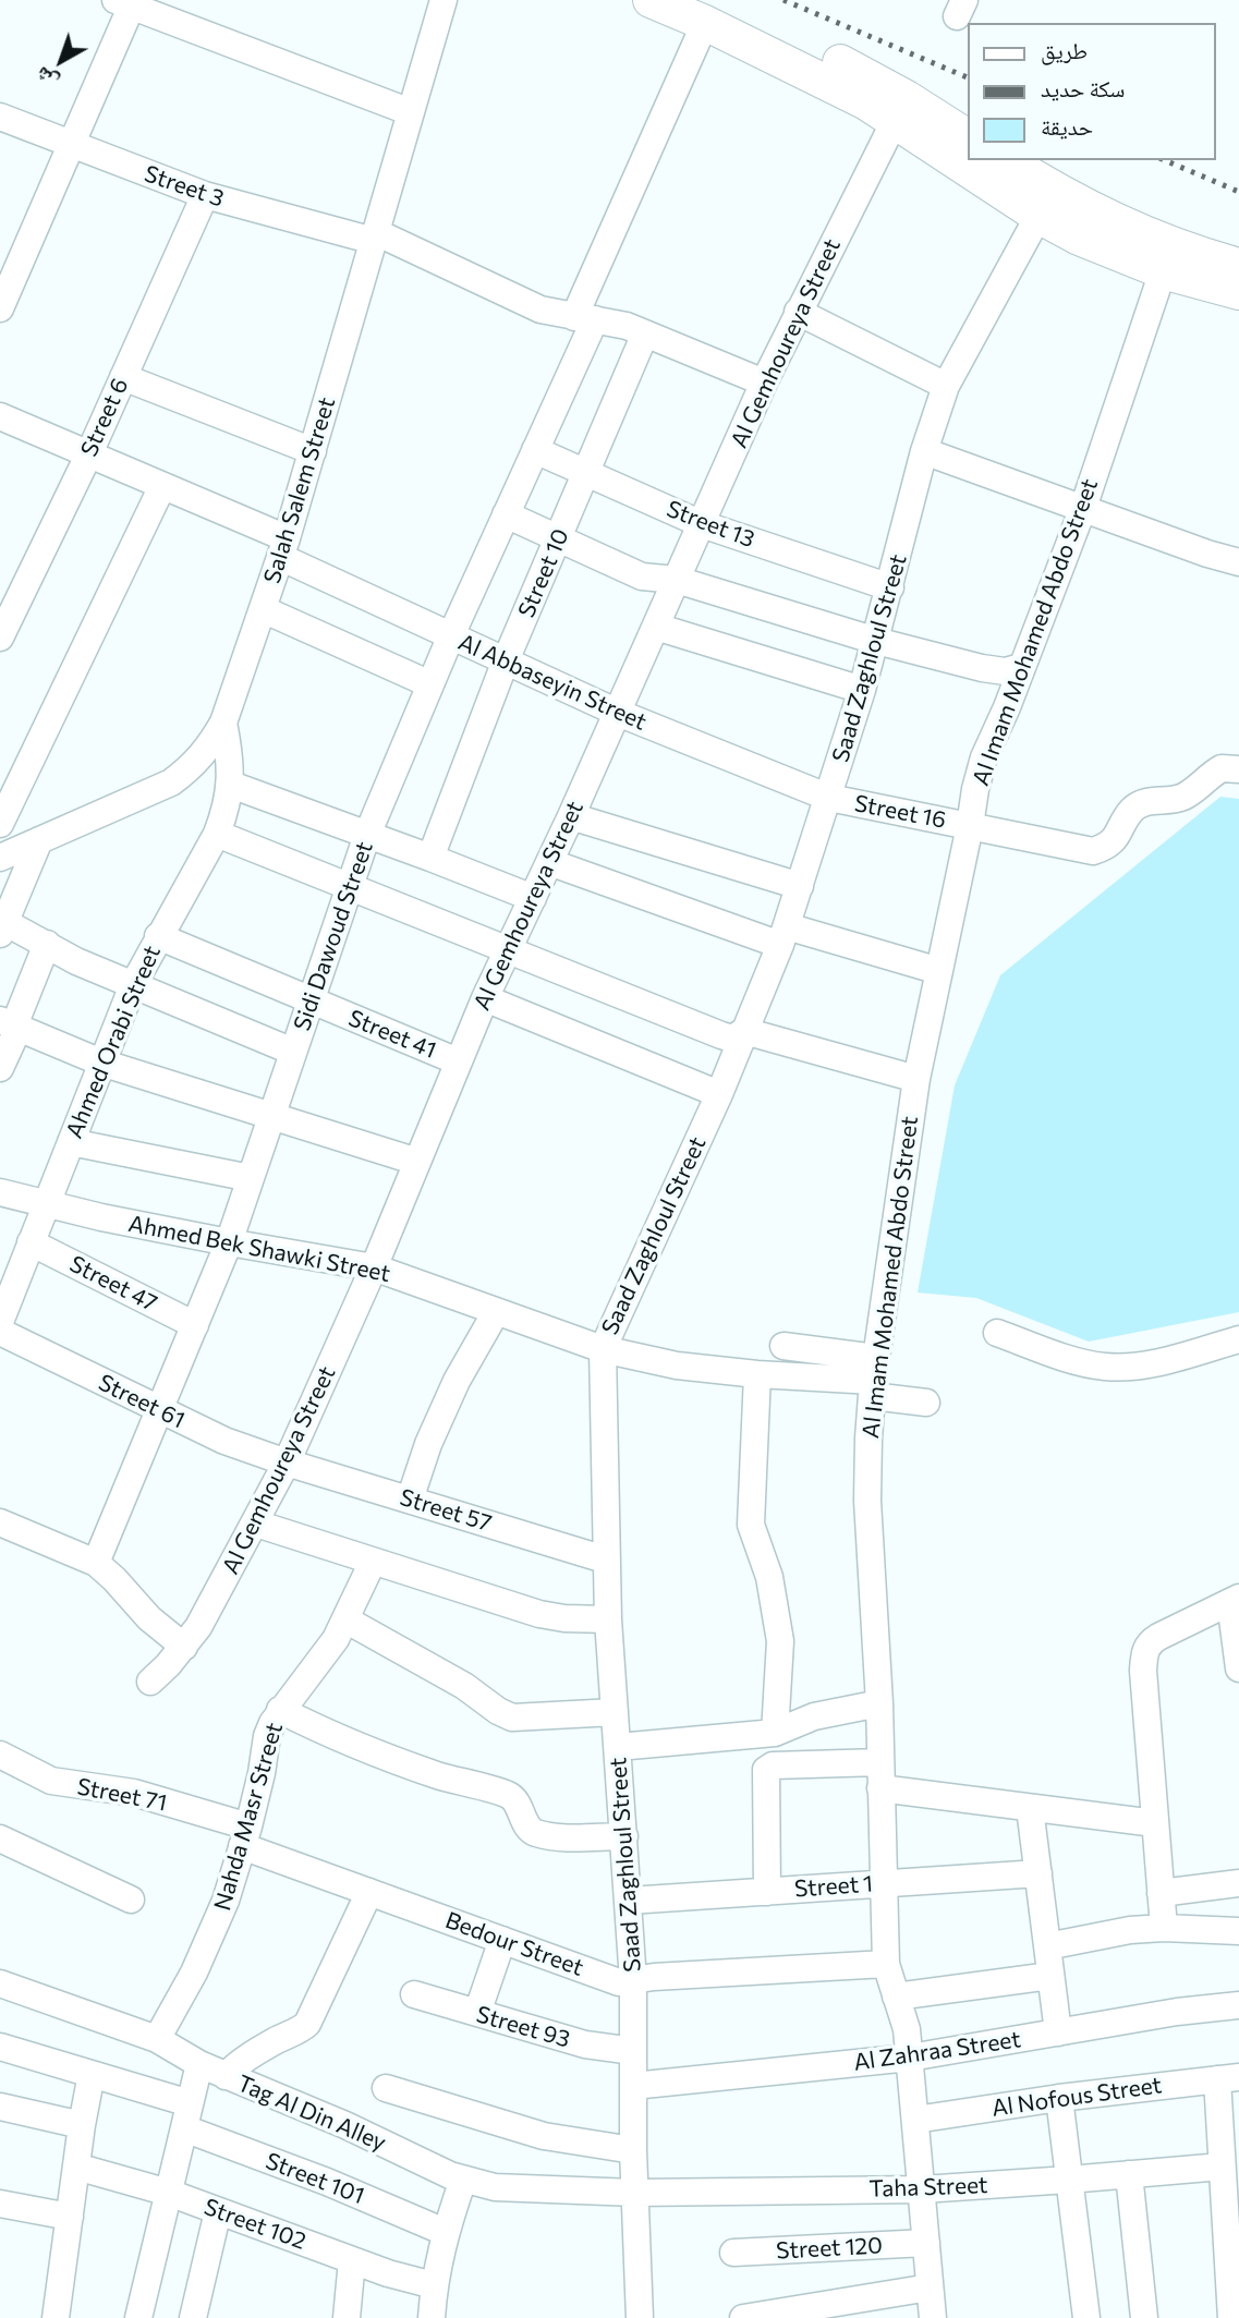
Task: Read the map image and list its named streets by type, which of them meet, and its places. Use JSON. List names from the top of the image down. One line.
{"streets":{"street":["Street 3","Al Gemhoureya Street","Street 6","Salah Salem Street","Street 13","Street 10","Al Imam Mohamed Abdo Street","Saad Zaghloul Street","Al Abbaseyin Street","Street 16","Sidi Dawoud Street","Street 41","Ahmed Orabi Street","Ahmed Bek Shawki Street","Street 47","Street 61","Street 57","Street 71","Nahda Masr Street","Street 1","Bedour Street","Street 93","Al Zahraa Street","Al Nofous Street","Tag Al Din Alley","Street 101","Taha Street","Street 102","Street 120"]},"crossings":[["Street 3","Al Gemhoureya Street"],["Street 3","Street 6"],["Street 3","Salah Salem Street"],["Street 3","Street 10"],["Street 3","Sidi Dawoud Street"],["Al Gemhoureya Street","Street 13"],["Al Gemhoureya Street","Al Abbaseyin Street"],["Al Gemhoureya Street","Street 41"],["Al Gemhoureya Street","Ahmed Bek Shawki Street"],["Al Gemhoureya Street","Street 61"],["Al Gemhoureya Street","Street 57"],["Street 6","Al Abbaseyin Street"],["Salah Salem Street","Al Abbaseyin Street"],["Salah Salem Street","Ahmed Orabi Street"],["Street 13","Street 10"],["Street 13","Saad Zaghloul Street"],["Street 13","Sidi Dawoud Street"],["Street 10","Al Abbaseyin Street"],["Al Imam Mohamed Abdo Street","Street 16"],["Al Imam Mohamed Abdo Street","Ahmed Bek Shawki Street"],["Al Imam Mohamed Abdo Street","Street 1"],["Al Imam Mohamed Abdo Street","Bedour Street"],["Al Imam Mohamed Abdo Street","Al Zahraa Street"],["Al Imam Mohamed Abdo Street","Al Nofous Street"],["Al Imam Mohamed Abdo Street","Taha Street"],["Al Imam Mohamed Abdo Street","Street 120"],["Saad Zaghloul Street","Al Abbaseyin Street"],["Saad Zaghloul Street","Street 16"],["Saad Zaghloul Street","Ahmed Bek Shawki Street"],["Saad Zaghloul Street","Street 57"],["Saad Zaghloul Street","Street 1"],["Saad Zaghloul Street","Bedour Street"],["Saad Zaghloul Street","Street 93"],["Saad Zaghloul Street","Al Zahraa Street"],["Saad Zaghloul Street","Tag Al Din Alley"],["Saad Zaghloul Street","Taha Street"],["Al Abbaseyin Street","Street 16"],["Al Abbaseyin Street","Sidi Dawoud Street"],["Sidi Dawoud Street","Street 41"],["Sidi Dawoud Street","Ahmed Bek Shawki Street"],["Sidi Dawoud Street","Street 47"],["Sidi Dawoud Street","Street 61"],["Street 41","Ahmed Orabi Street"],["Ahmed Orabi Street","Ahmed Bek Shawki Street"],["Ahmed Orabi Street","Street 47"],["Ahmed Orabi Street","Street 61"],["Street 61","Street 57"],["Street 71","Nahda Masr Street"],["Street 71","Bedour Street"],["Nahda Masr Street","Bedour Street"],["Nahda Masr Street","Tag Al Din Alley"],["Tag Al Din Alley","Taha Street"]],"legend":["طريق","سكة حديد","حديقة"],"north":"bottom left"}
